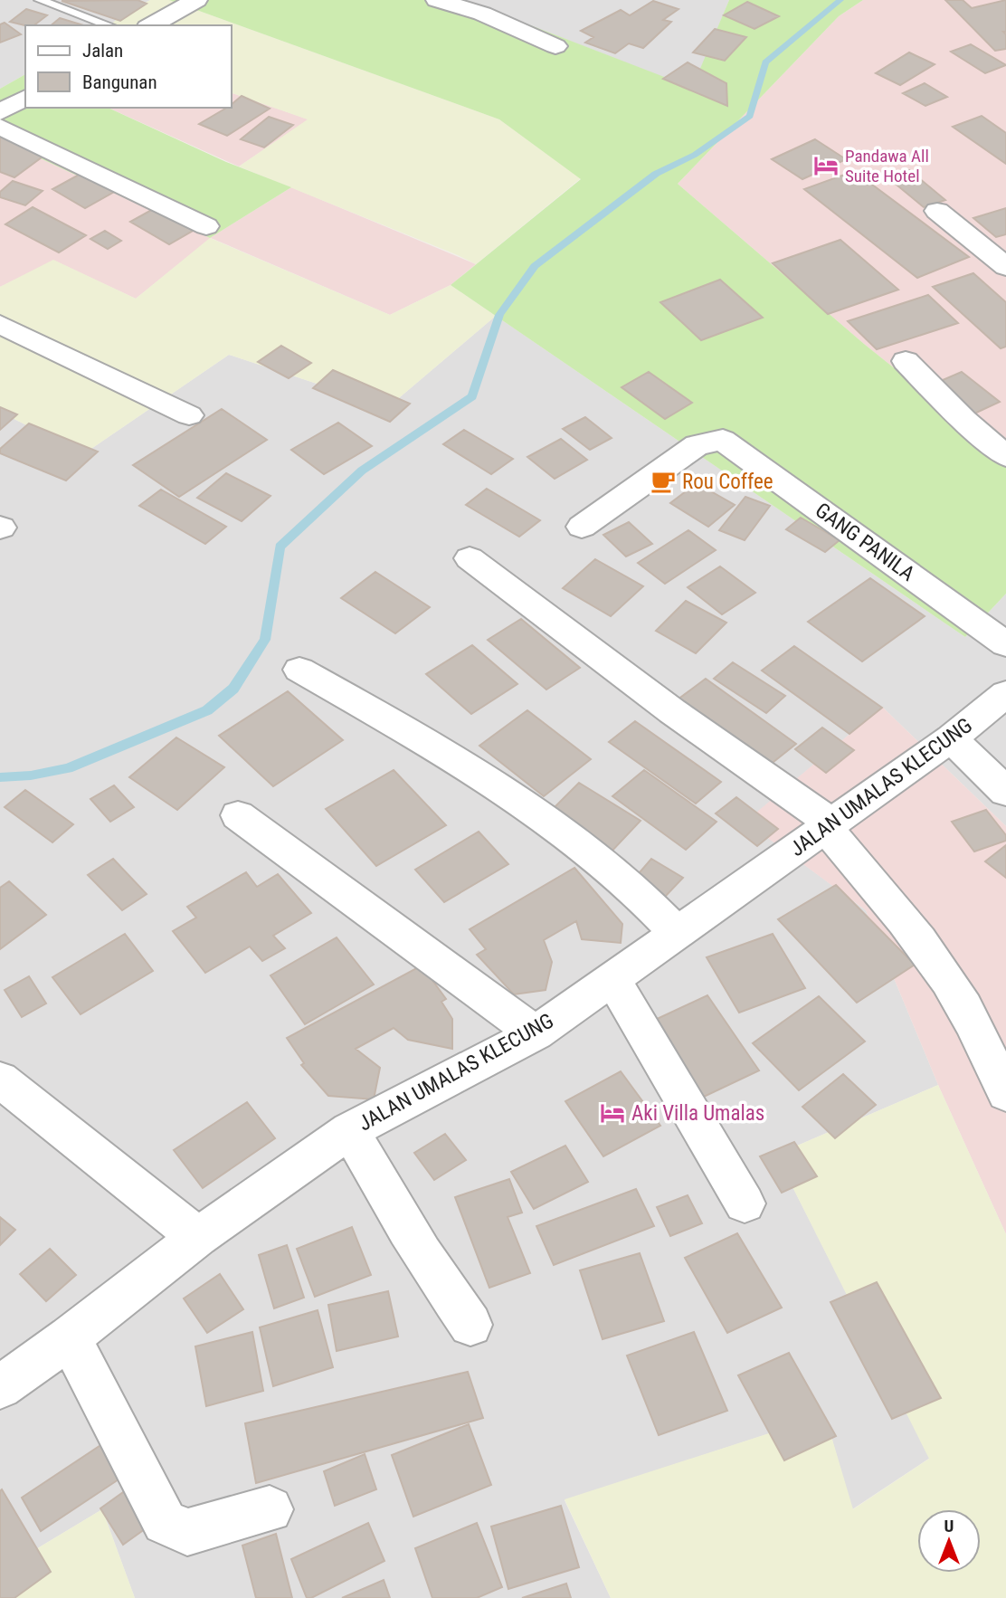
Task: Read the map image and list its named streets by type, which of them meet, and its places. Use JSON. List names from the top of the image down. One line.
{"streets":{"street":["GANG PANILA","JALAN UMALAS KLECUNG"]},"places":{"hotel":["Pandawa All Suite Hotel","Aki Villa Umalas"],"cafe":["Rou Coffee"]},"legend":["Jalan","Bangunan"],"north":"top"}
